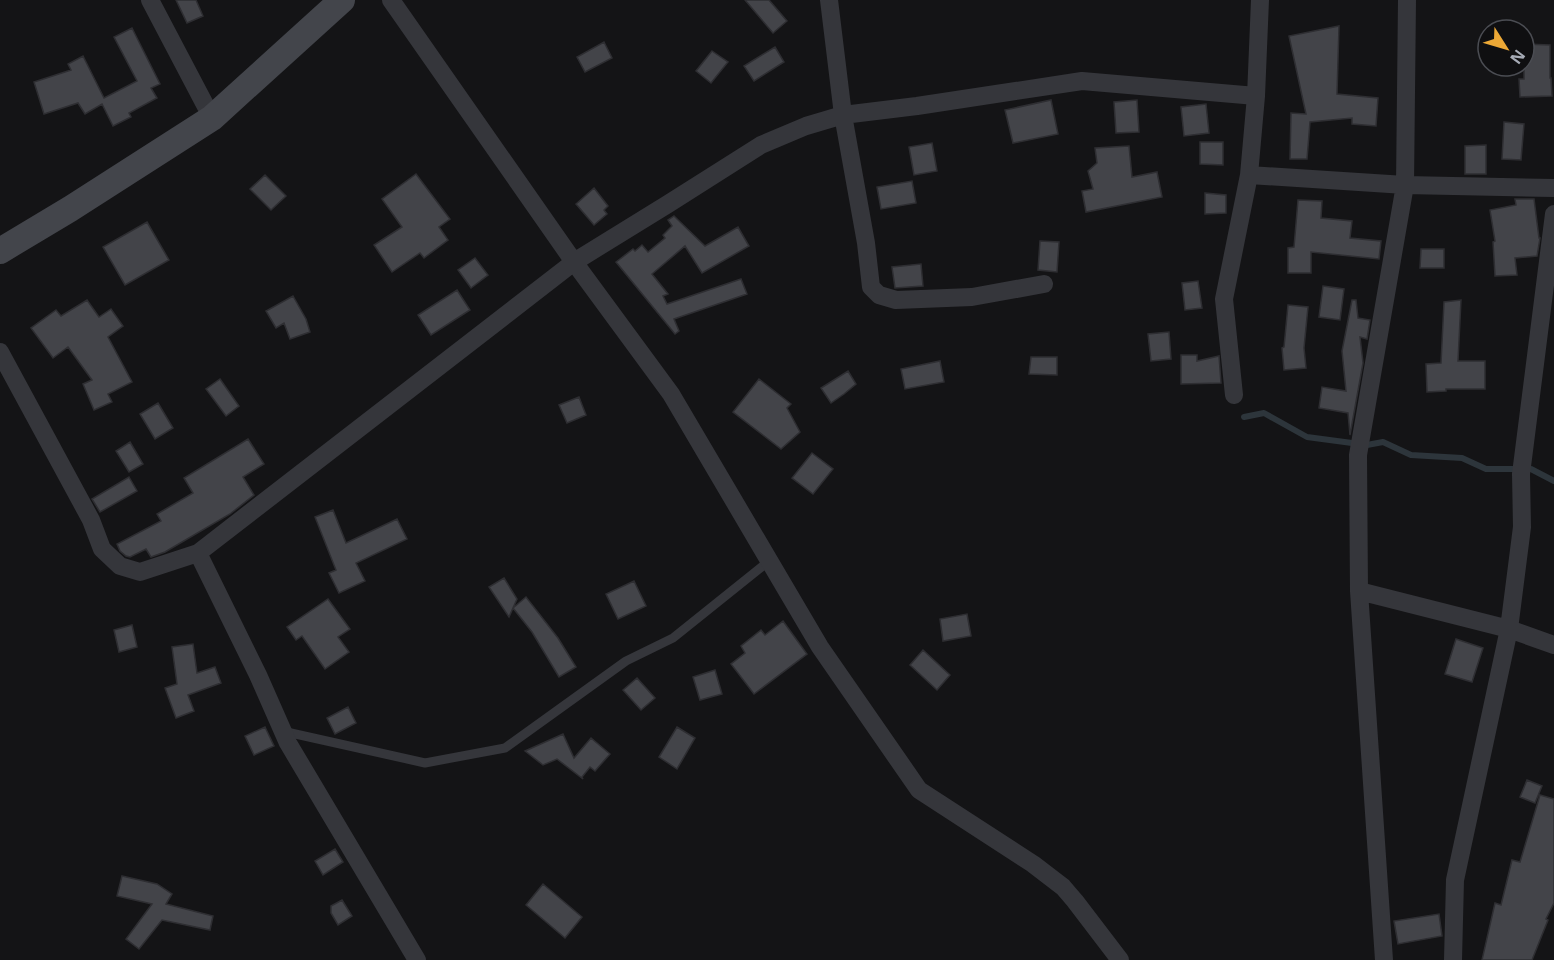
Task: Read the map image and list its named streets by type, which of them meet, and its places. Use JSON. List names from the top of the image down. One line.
{"north":"bottom right"}
